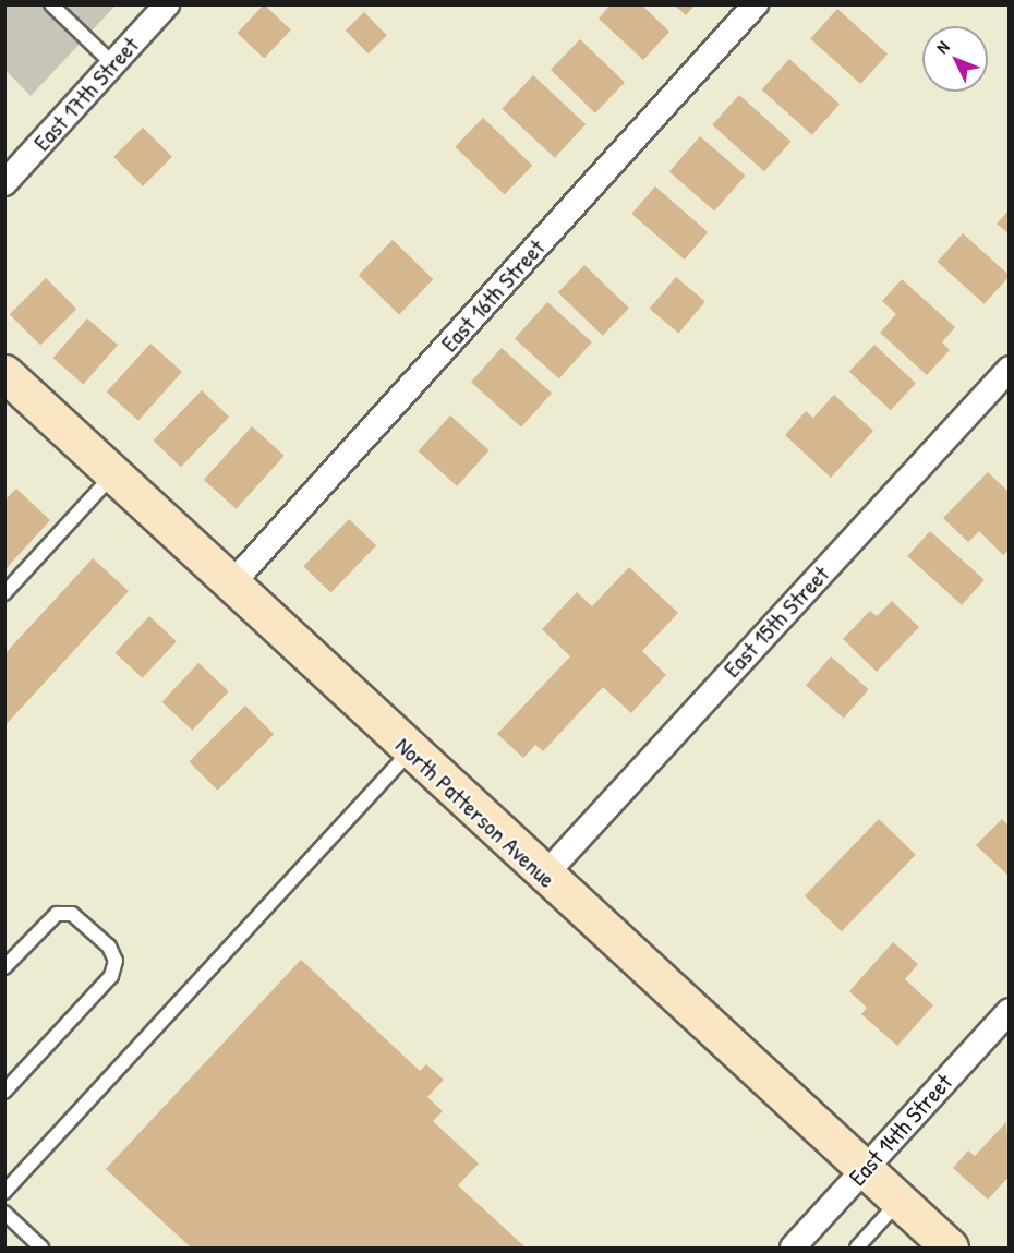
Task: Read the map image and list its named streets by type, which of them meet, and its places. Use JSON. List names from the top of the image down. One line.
{"streets":{"main road":["North Patterson Avenue"],"street":["East 17th Street","East 16th Street","East 15th Street","East 14th Street"]},"crossings":[["East 16th Street","North Patterson Avenue"],["East 15th Street","North Patterson Avenue"],["North Patterson Avenue","East 14th Street"]],"north":"top left"}
